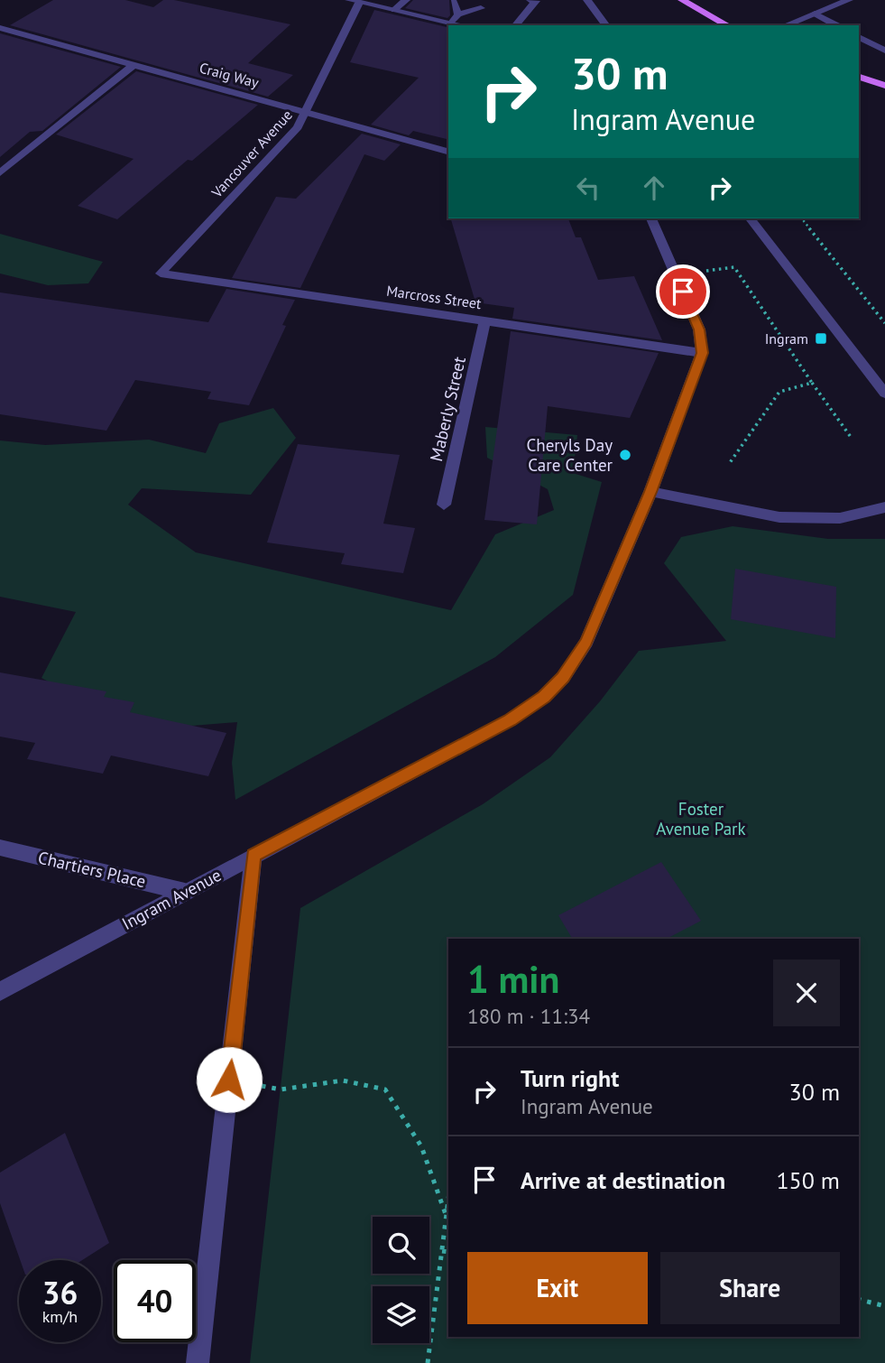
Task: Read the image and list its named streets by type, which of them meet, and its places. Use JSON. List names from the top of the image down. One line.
{"streets":{"street":["Craig Way","Vancouver Avenue","Marcross Street","Maberly Street","Chartiers Place","Ingram Avenue"]},"crossings":[["Craig Way","Vancouver Avenue"],["Vancouver Avenue","Marcross Street"],["Marcross Street","Maberly Street"],["Marcross Street","Ingram Avenue"],["Chartiers Place","Ingram Avenue"]],"parks":["Foster Avenue Park"],"places":{"transit":["Ingram"],"other":["Cheryls Day Care Center"]},"page":{"turn":["30 m","Ingram Avenue"],"heading":["1 min","180 m · 11:34"],"list":[{"name":"Turn right","note":"Ingram Avenue","value":"30 m"},{"name":"Arrive at destination","value":"150 m"}],"buttons":["Exit","Share"],"speed":"36 km/h","limit":"40"}}
